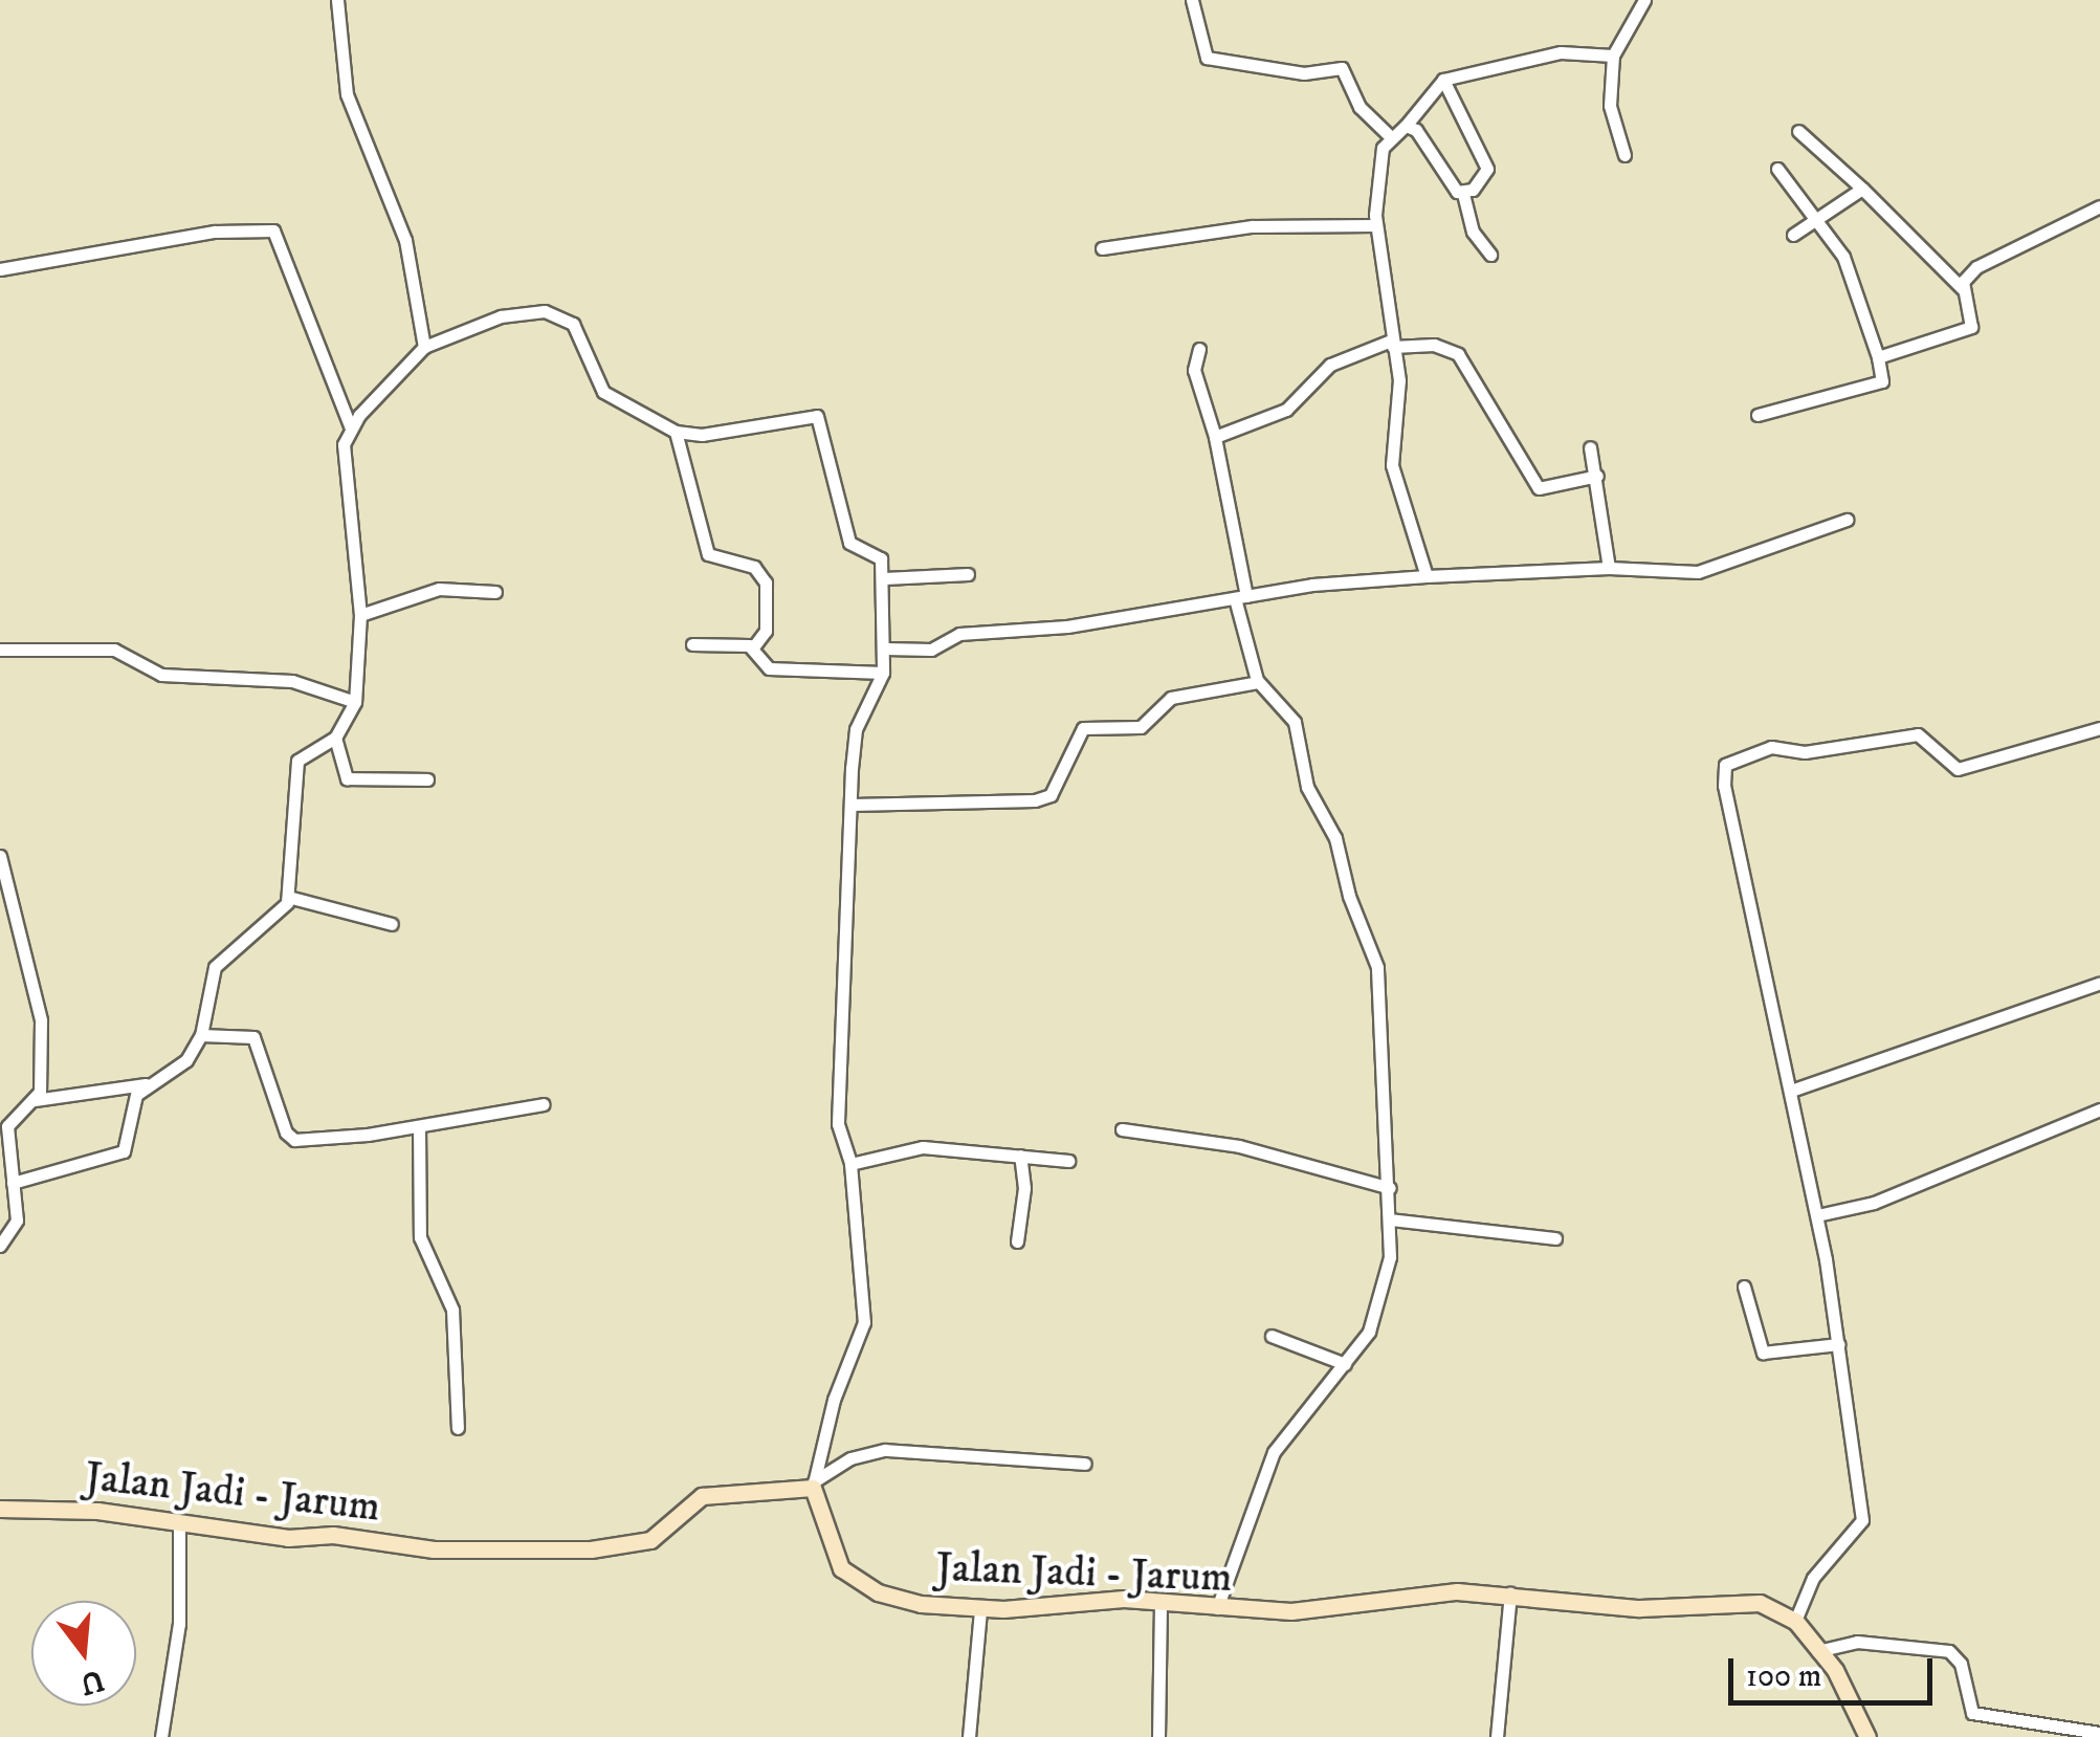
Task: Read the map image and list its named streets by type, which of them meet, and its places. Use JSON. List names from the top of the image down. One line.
{"streets":{"street":["Jalan Jadi - Jarum"]},"scale_bar":"100 m","north":"bottom"}
